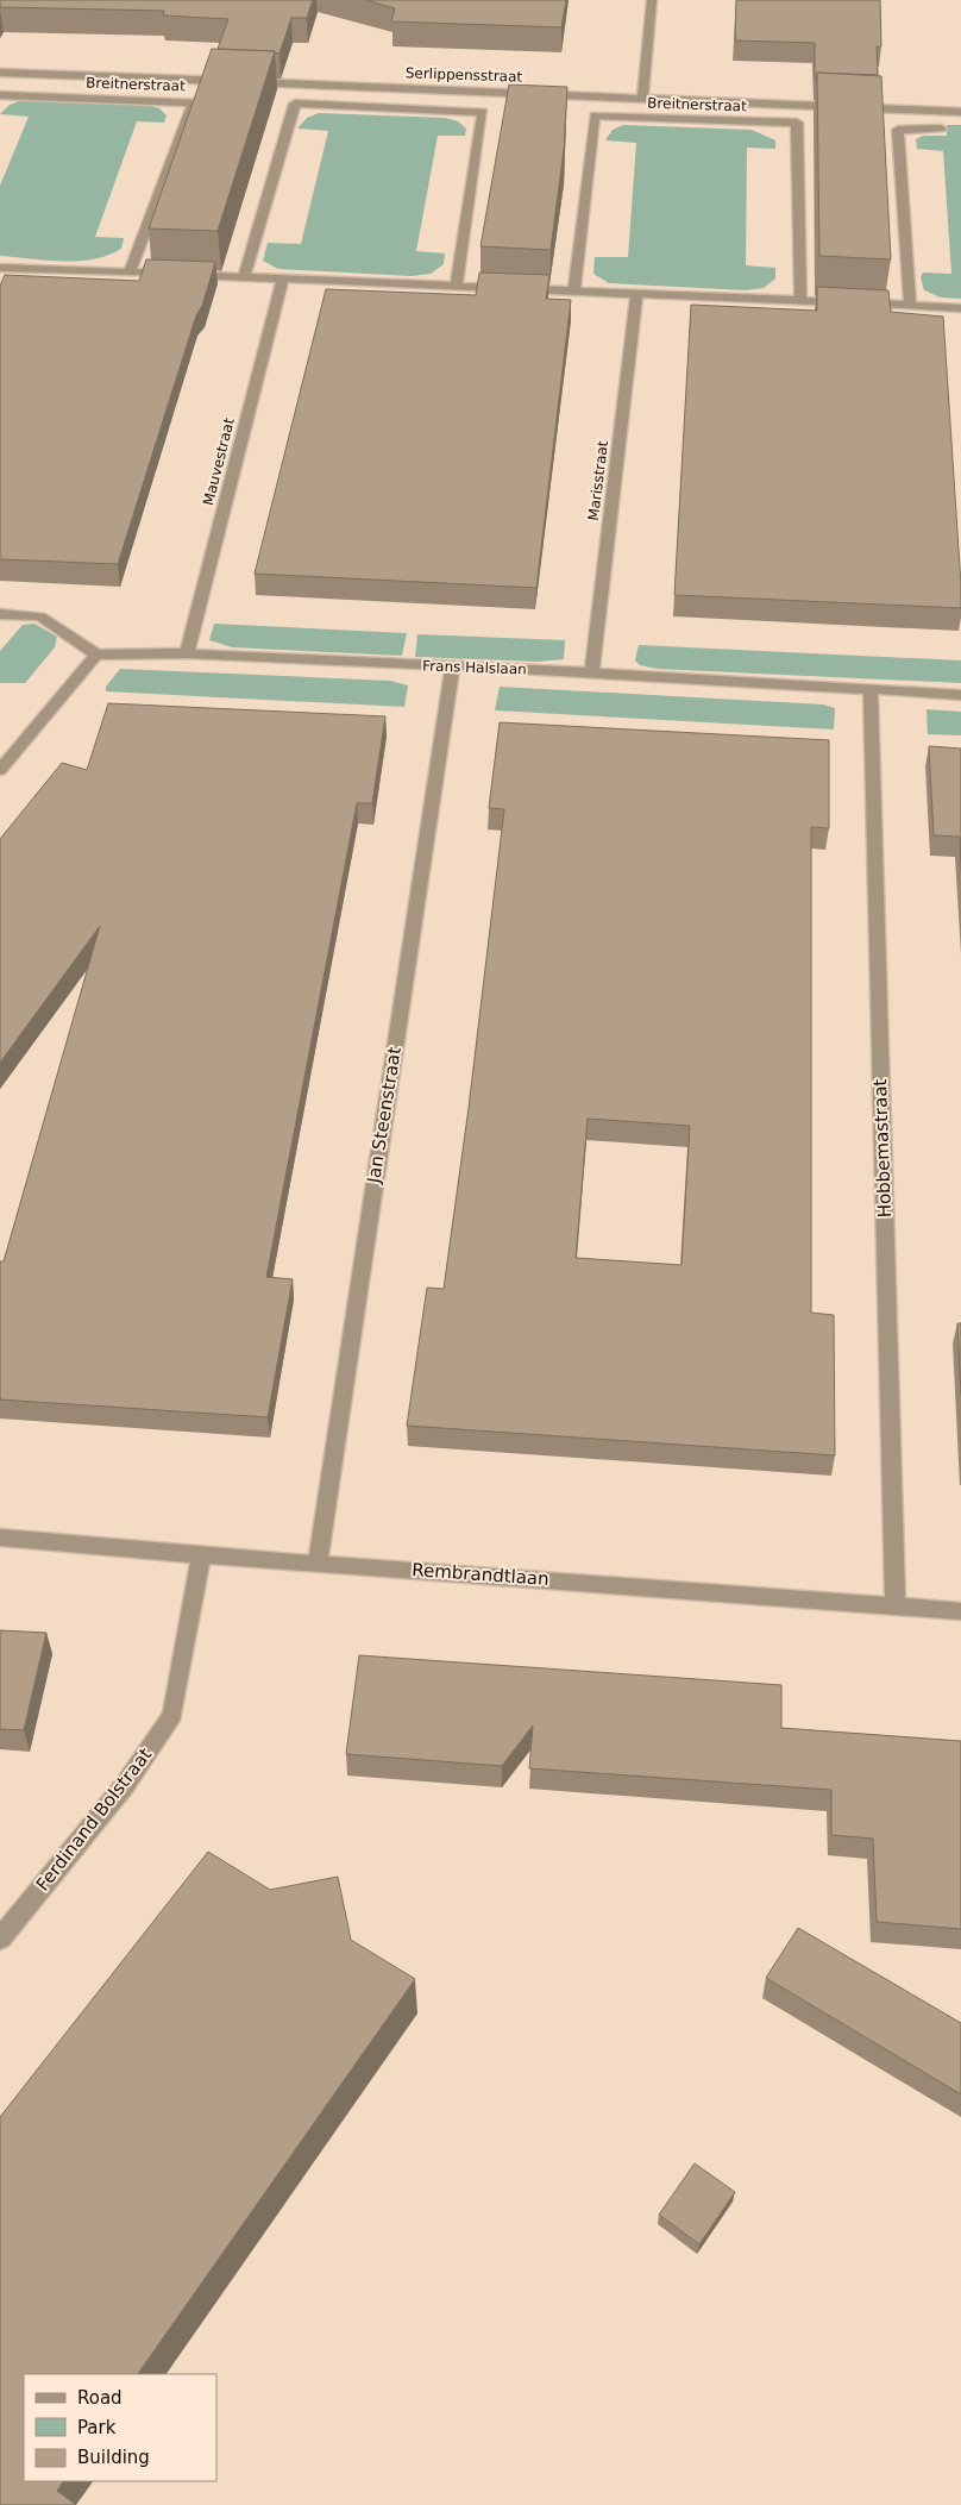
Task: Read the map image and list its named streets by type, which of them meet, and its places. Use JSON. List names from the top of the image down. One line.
{"streets":{"street":["Serlippensstraat","Breitnerstraat","Mauvestraat","Marisstraat","Frans Halslaan","Jan Steenstraat","Hobbemastraat","Rembrandtlaan","Ferdinand Bolstraat"]},"crossings":[["Mauvestraat","Frans Halslaan"],["Marisstraat","Frans Halslaan"],["Frans Halslaan","Jan Steenstraat"],["Frans Halslaan","Hobbemastraat"],["Jan Steenstraat","Rembrandtlaan"],["Hobbemastraat","Rembrandtlaan"],["Rembrandtlaan","Ferdinand Bolstraat"]],"legend":["Road","Park","Building"]}
